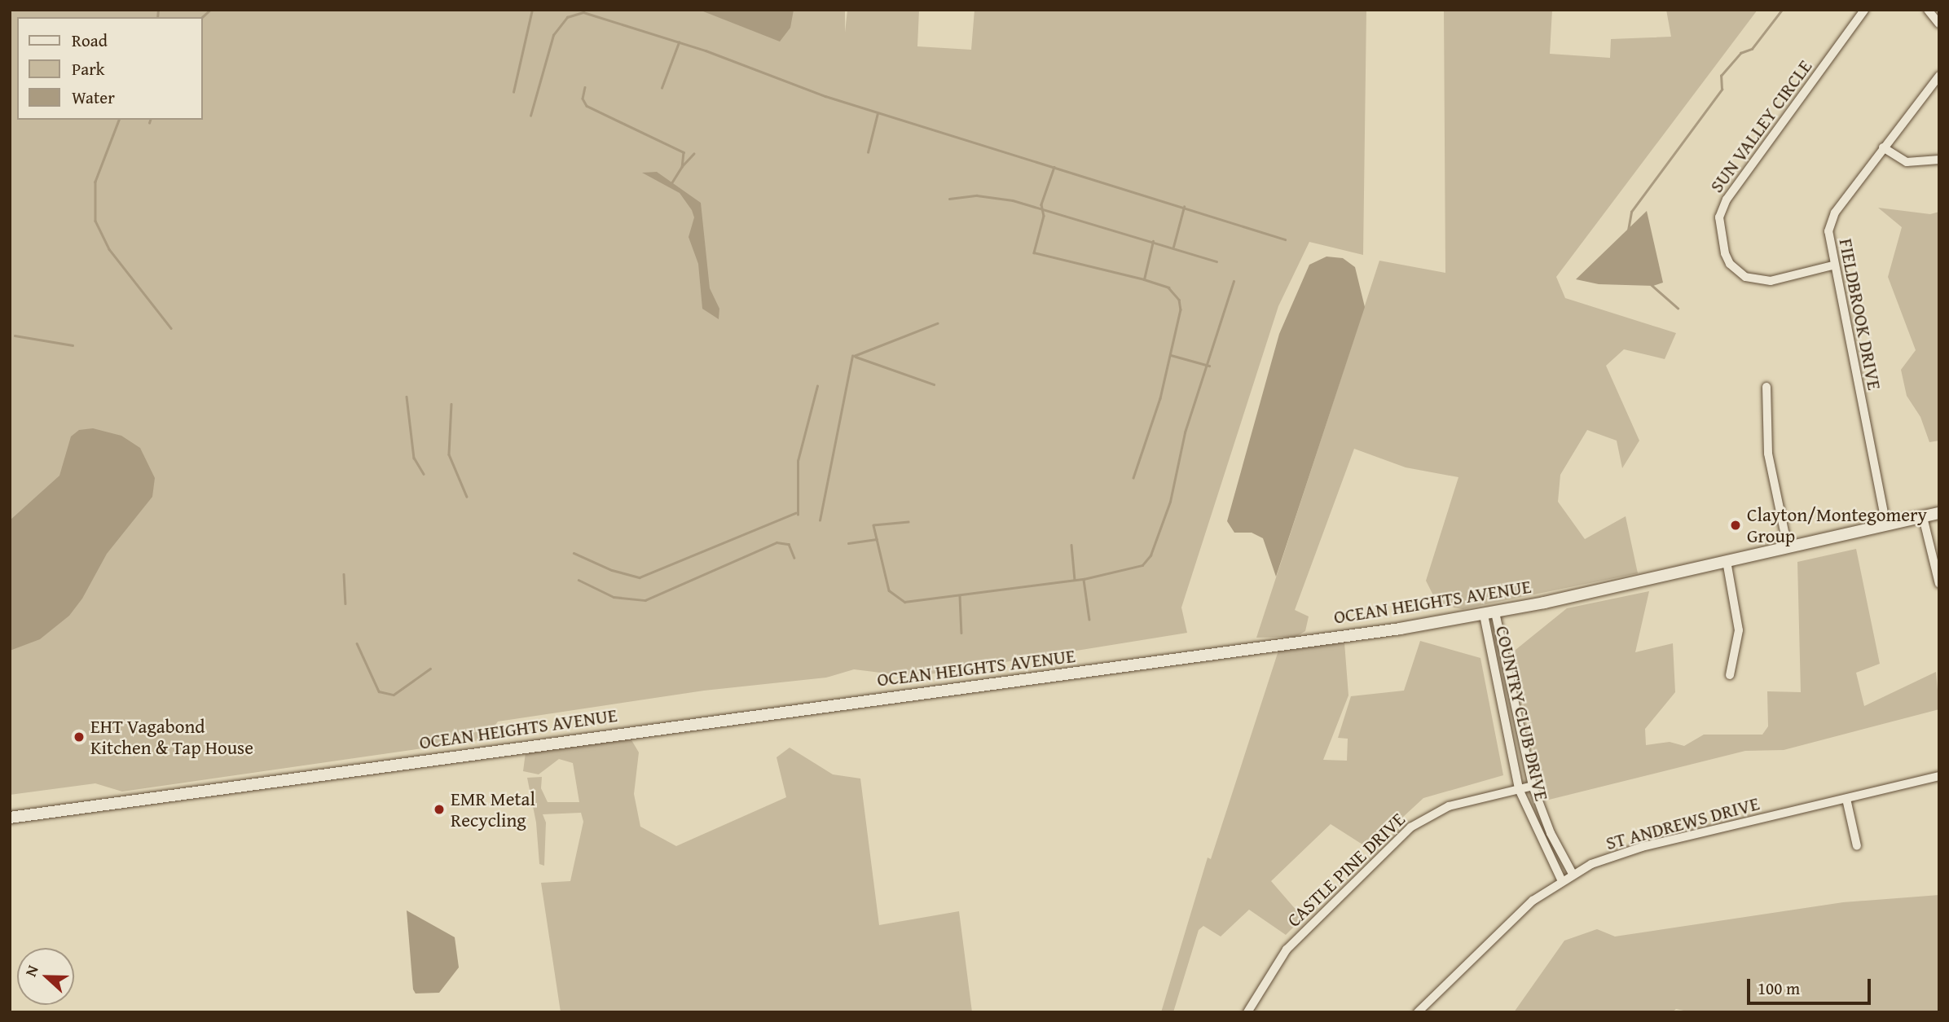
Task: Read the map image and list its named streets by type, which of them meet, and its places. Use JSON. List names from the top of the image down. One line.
{"streets":{"main road":["OCEAN HEIGHTS AVENUE"],"street":["SUN VALLEY CIRCLE","FIELDBROOK DRIVE","COUNTRY CLUB DRIVE","ST ANDREWS DRIVE","CASTLE PINE DRIVE"]},"crossings":[["SUN VALLEY CIRCLE","FIELDBROOK DRIVE"],["FIELDBROOK DRIVE","OCEAN HEIGHTS AVENUE"],["OCEAN HEIGHTS AVENUE","COUNTRY CLUB DRIVE"],["COUNTRY CLUB DRIVE","ST ANDREWS DRIVE"],["COUNTRY CLUB DRIVE","CASTLE PINE DRIVE"]],"places":["Clayton/Montegomery Group","EHT Vagabond Kitchen & Tap House","EMR Metal Recycling"],"legend":["Road","Park","Water"],"scale_bar":"100 m","north":"left"}
